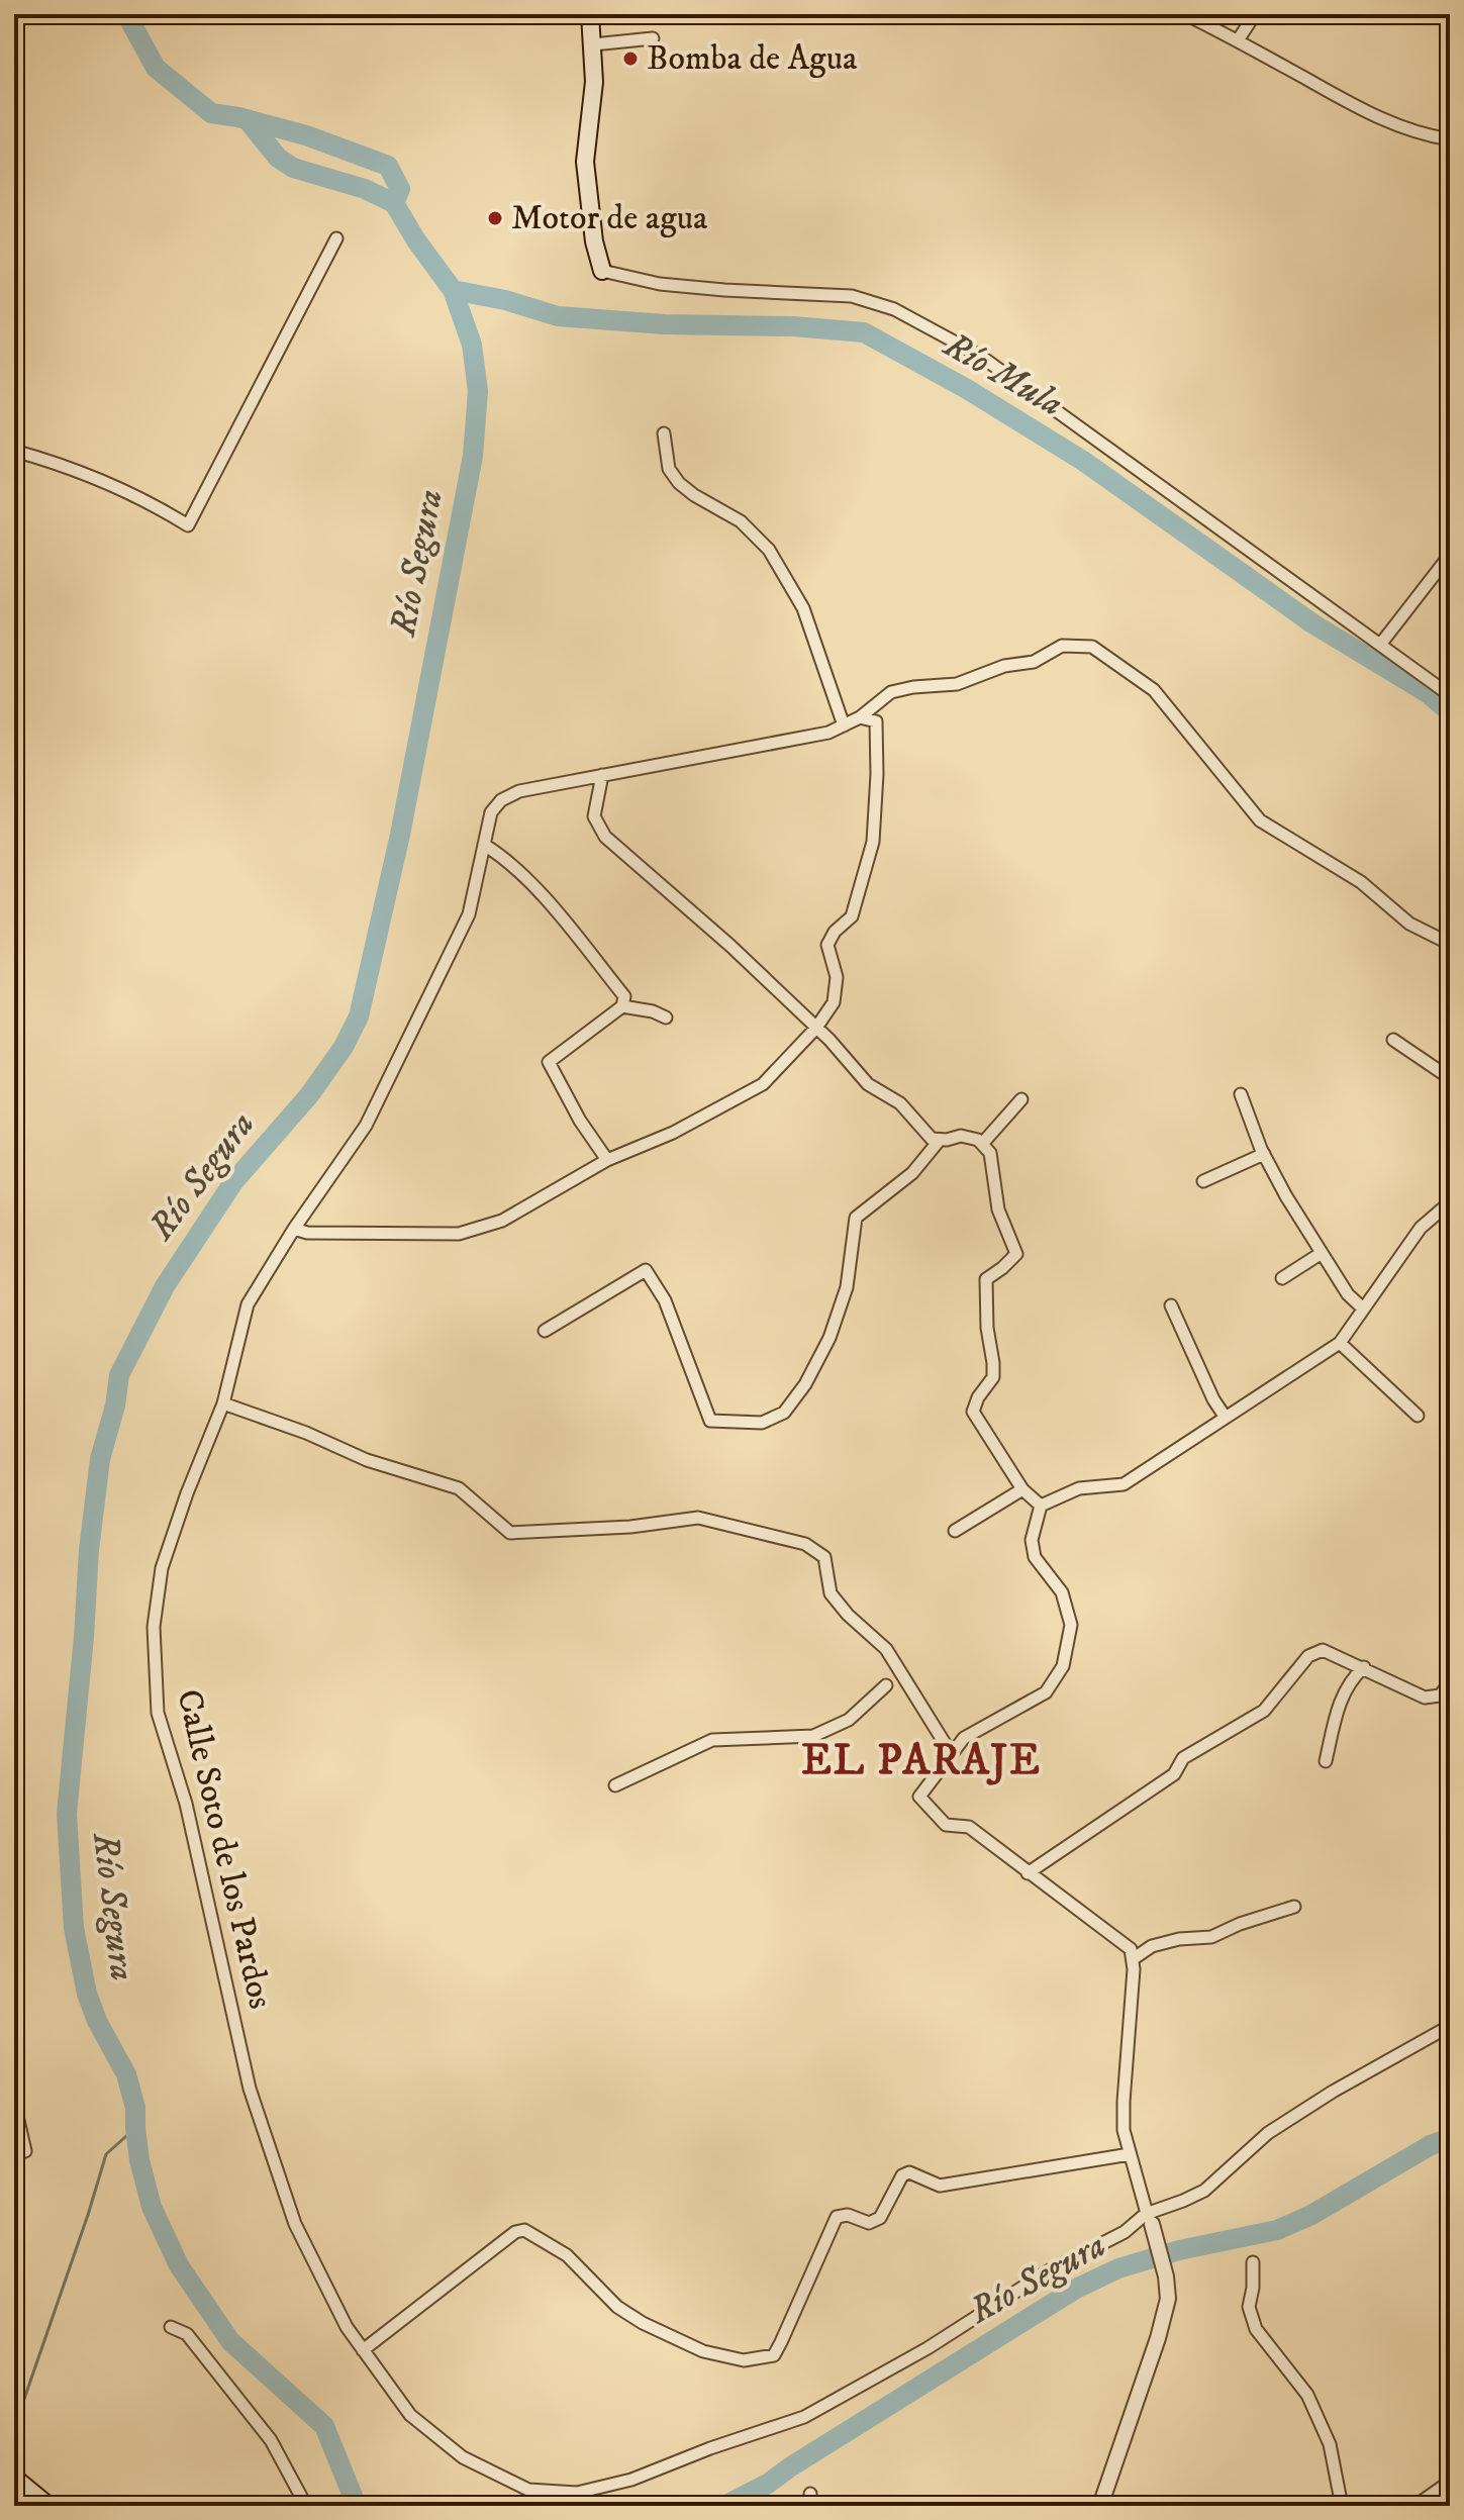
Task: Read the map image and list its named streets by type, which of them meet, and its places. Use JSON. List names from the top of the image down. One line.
{"streets":{"street":["Calle Soto de los Pardos"]},"districts":["EL PARAJE"],"water":["Río Mula","Río Segura"],"places":["Bomba de Agua","Motor de agua"]}
